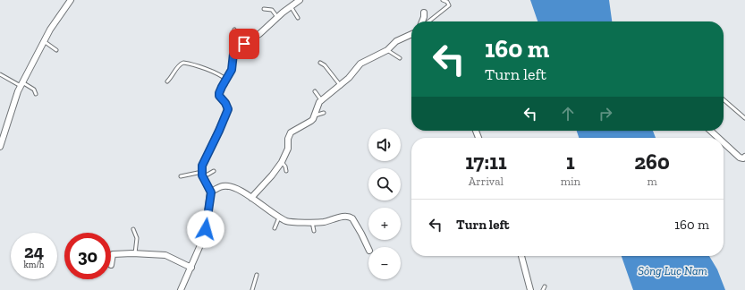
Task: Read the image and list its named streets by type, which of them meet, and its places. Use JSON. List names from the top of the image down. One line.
{"water":["Sông Lục Nam"],"page":{"turn":["160 m","Turn left"],"map_buttons":["+","−"],"eta":["17:11","Arrival","1","min","260","m"],"list":[{"name":"Turn left","value":"160 m"}],"speed":"24 km/h","limit":"30"}}
